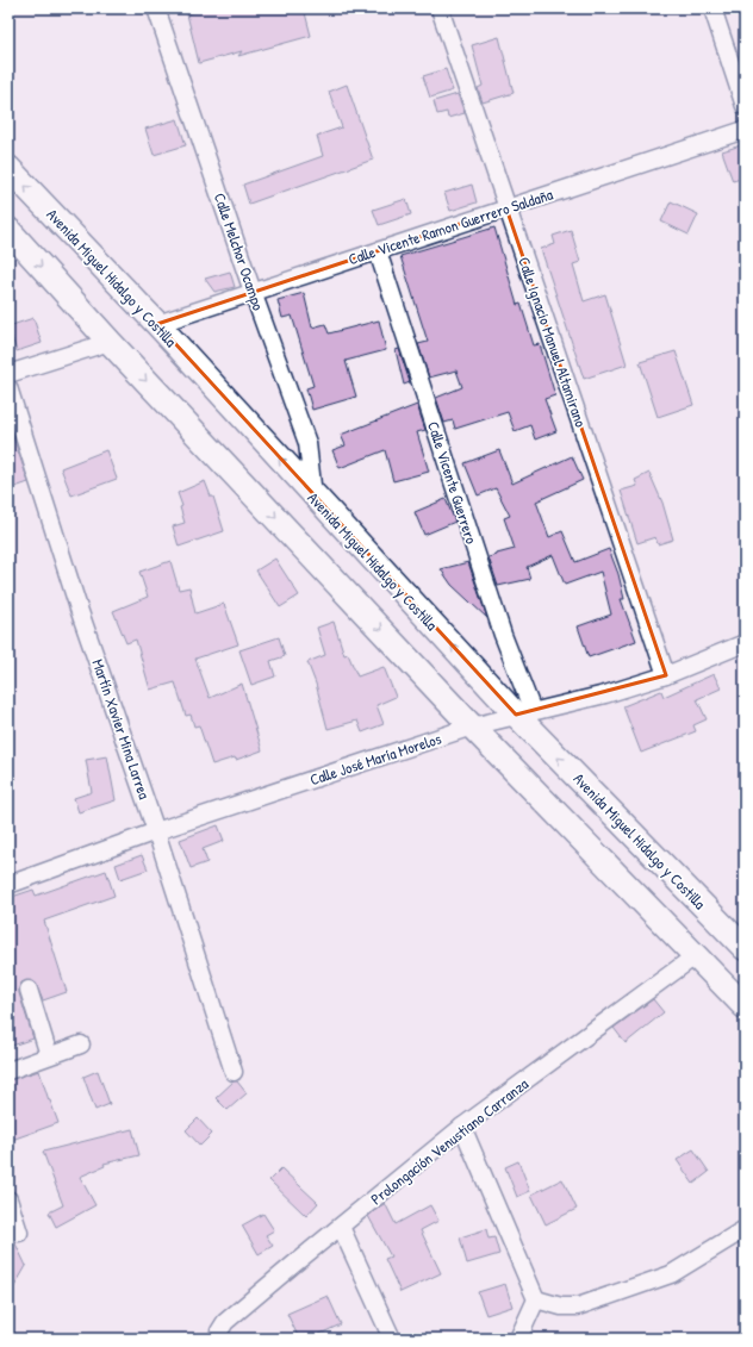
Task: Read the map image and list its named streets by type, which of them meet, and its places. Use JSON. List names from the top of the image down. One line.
{"streets":{"main road":["Avenida Miguel Hidalgo y Costilla"],"street":["Calle Vicente Ramon Guerrero Saldaña","Calle Melchor Ocampo","Calle Ignacio Manuel Altamirano","Calle Vicente Guerrero","Martín Xavier Mina Larrea","Calle José María Morelos","Prolongación Venustiano Carranza"]},"crossings":[["Calle Vicente Ramon Guerrero Saldaña","Calle Melchor Ocampo"],["Calle Vicente Ramon Guerrero Saldaña","Avenida Miguel Hidalgo y Costilla"],["Calle Vicente Ramon Guerrero Saldaña","Calle Ignacio Manuel Altamirano"],["Calle Vicente Ramon Guerrero Saldaña","Calle Vicente Guerrero"],["Calle Melchor Ocampo","Avenida Miguel Hidalgo y Costilla"],["Avenida Miguel Hidalgo y Costilla","Calle Vicente Guerrero"],["Avenida Miguel Hidalgo y Costilla","Calle José María Morelos"],["Calle Ignacio Manuel Altamirano","Calle José María Morelos"],["Calle Vicente Guerrero","Calle José María Morelos"],["Martín Xavier Mina Larrea","Calle José María Morelos"]]}
